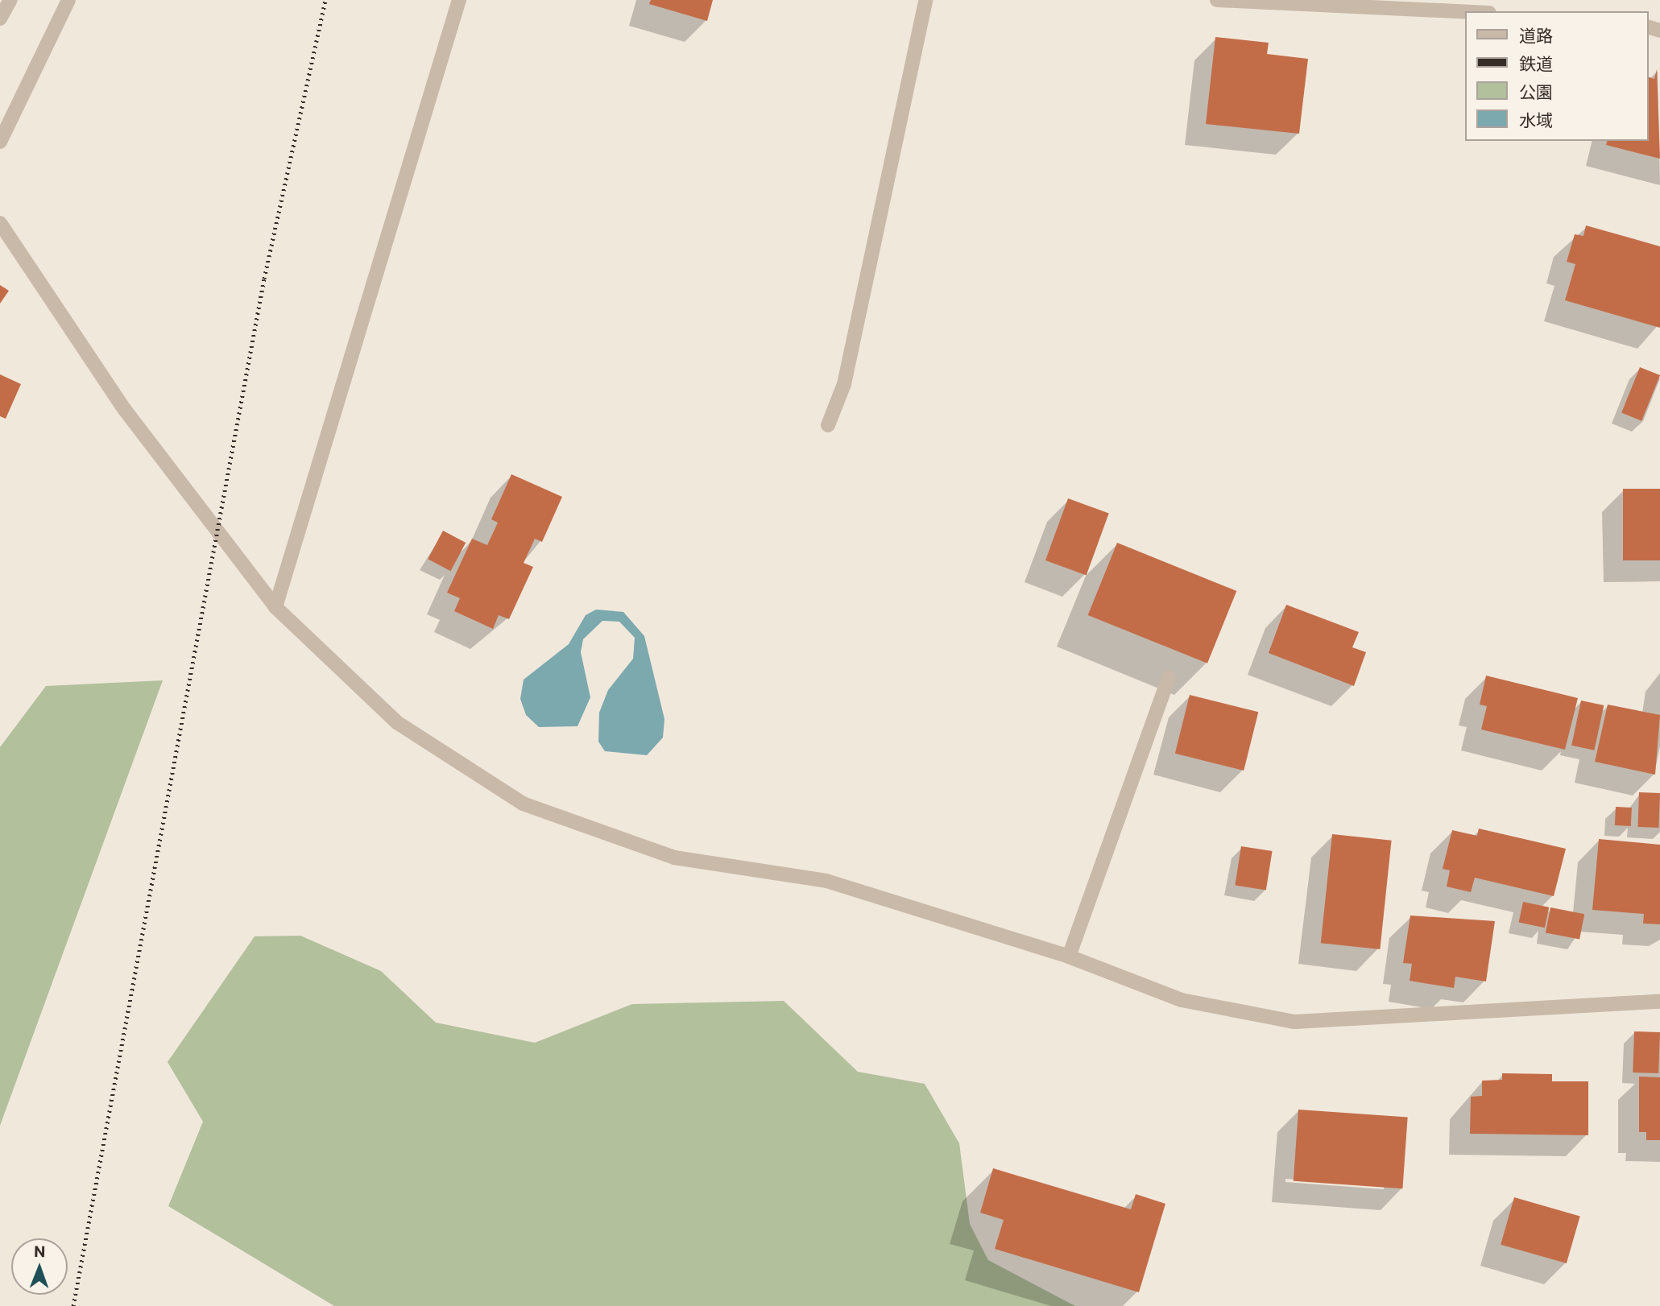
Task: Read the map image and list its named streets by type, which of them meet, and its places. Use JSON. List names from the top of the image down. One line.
{"legend":["道路","鉄道","公園","水域"],"north":"top"}
